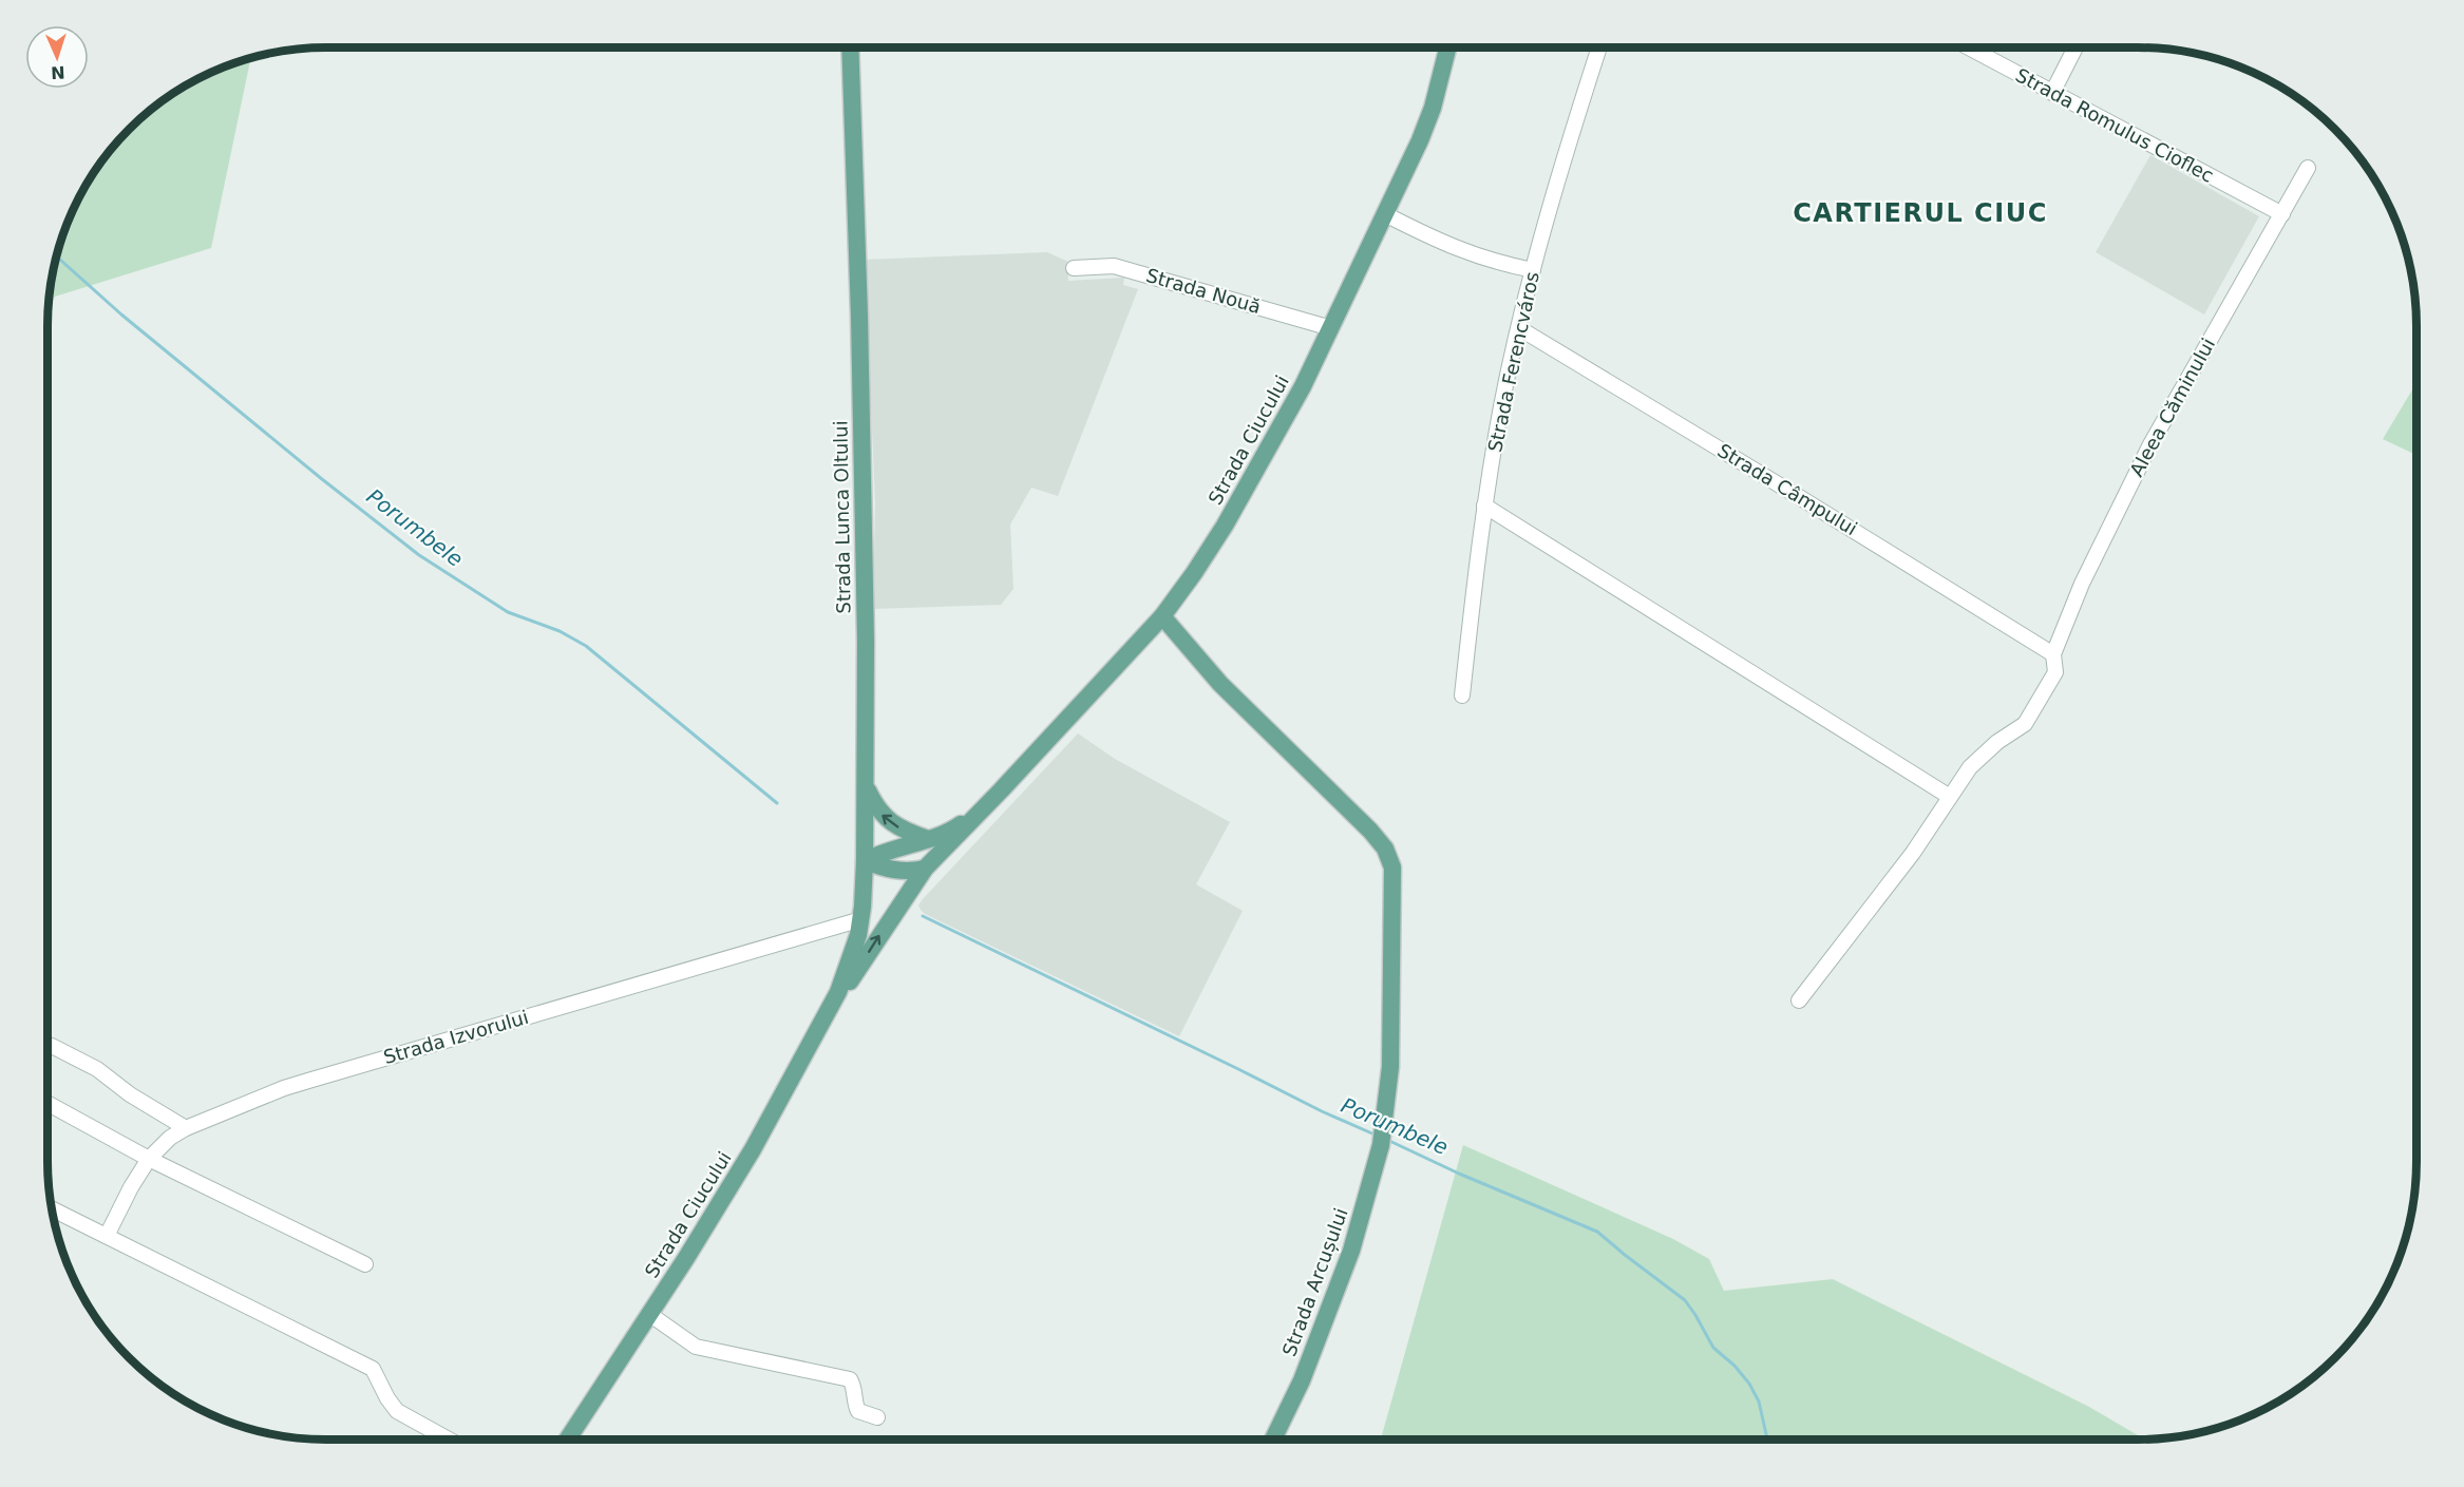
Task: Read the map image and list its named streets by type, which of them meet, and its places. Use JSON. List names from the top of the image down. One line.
{"streets":{"main road":["Strada Ciucului","Strada Lunca Oltului","Strada Arcușului"],"street":["Strada Romulus Cioflec","Strada Nouă","Strada Ferencváros","Aleea Căminului","Strada Câmpului","Strada Izvorului"]},"crossings":[["Strada Romulus Cioflec","Aleea Căminului"],["Strada Nouă","Strada Ciucului"],["Strada Ferencváros","Strada Câmpului"],["Aleea Căminului","Strada Câmpului"],["Strada Ciucului","Strada Lunca Oltului"],["Strada Ciucului","Strada Arcușului"],["Strada Lunca Oltului","Strada Izvorului"]],"districts":["CARTIERUL CIUC"],"water":["Porumbele"],"north":"bottom"}
